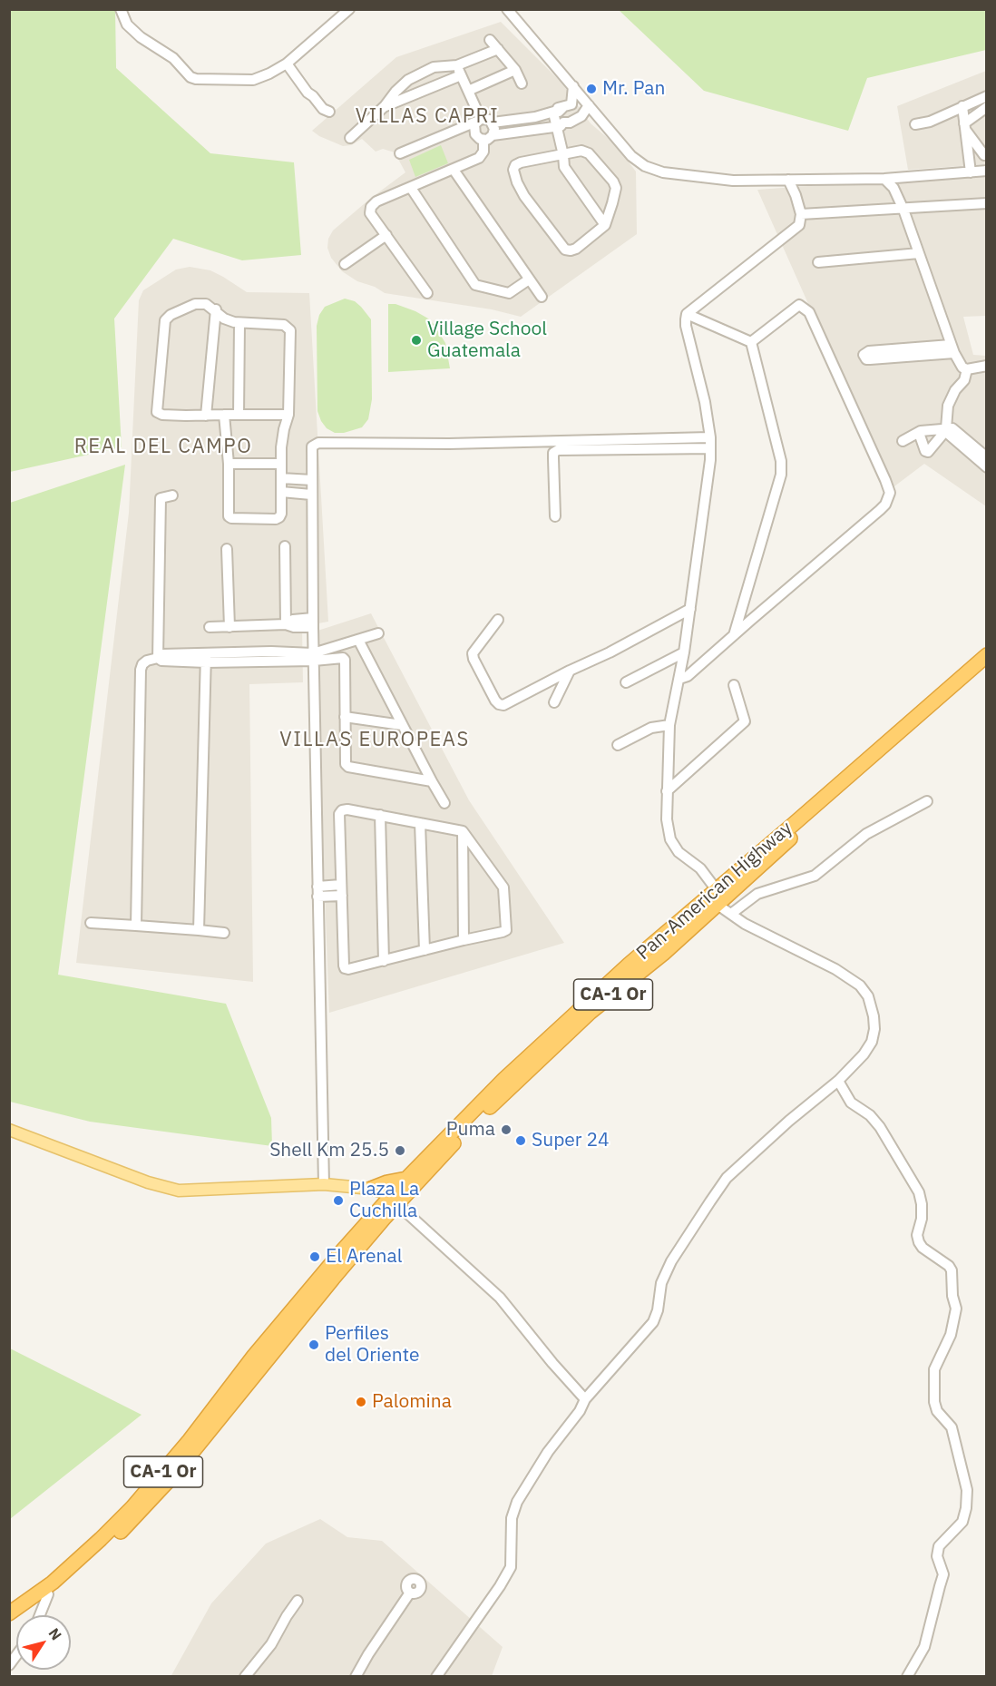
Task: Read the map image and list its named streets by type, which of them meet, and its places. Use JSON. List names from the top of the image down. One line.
{"streets":{"highway":["Pan-American Highway","CA-1 Or"]},"districts":["VILLAS CAPRI","REAL DEL CAMPO","VILLAS EUROPEAS"],"places":["Mr. Pan","Village School Guatemala","Puma","Super 24","Shell Km 25.5","Plaza La Cuchilla","El Arenal","Perfiles del Oriente","Palomina"],"north":"top right"}
